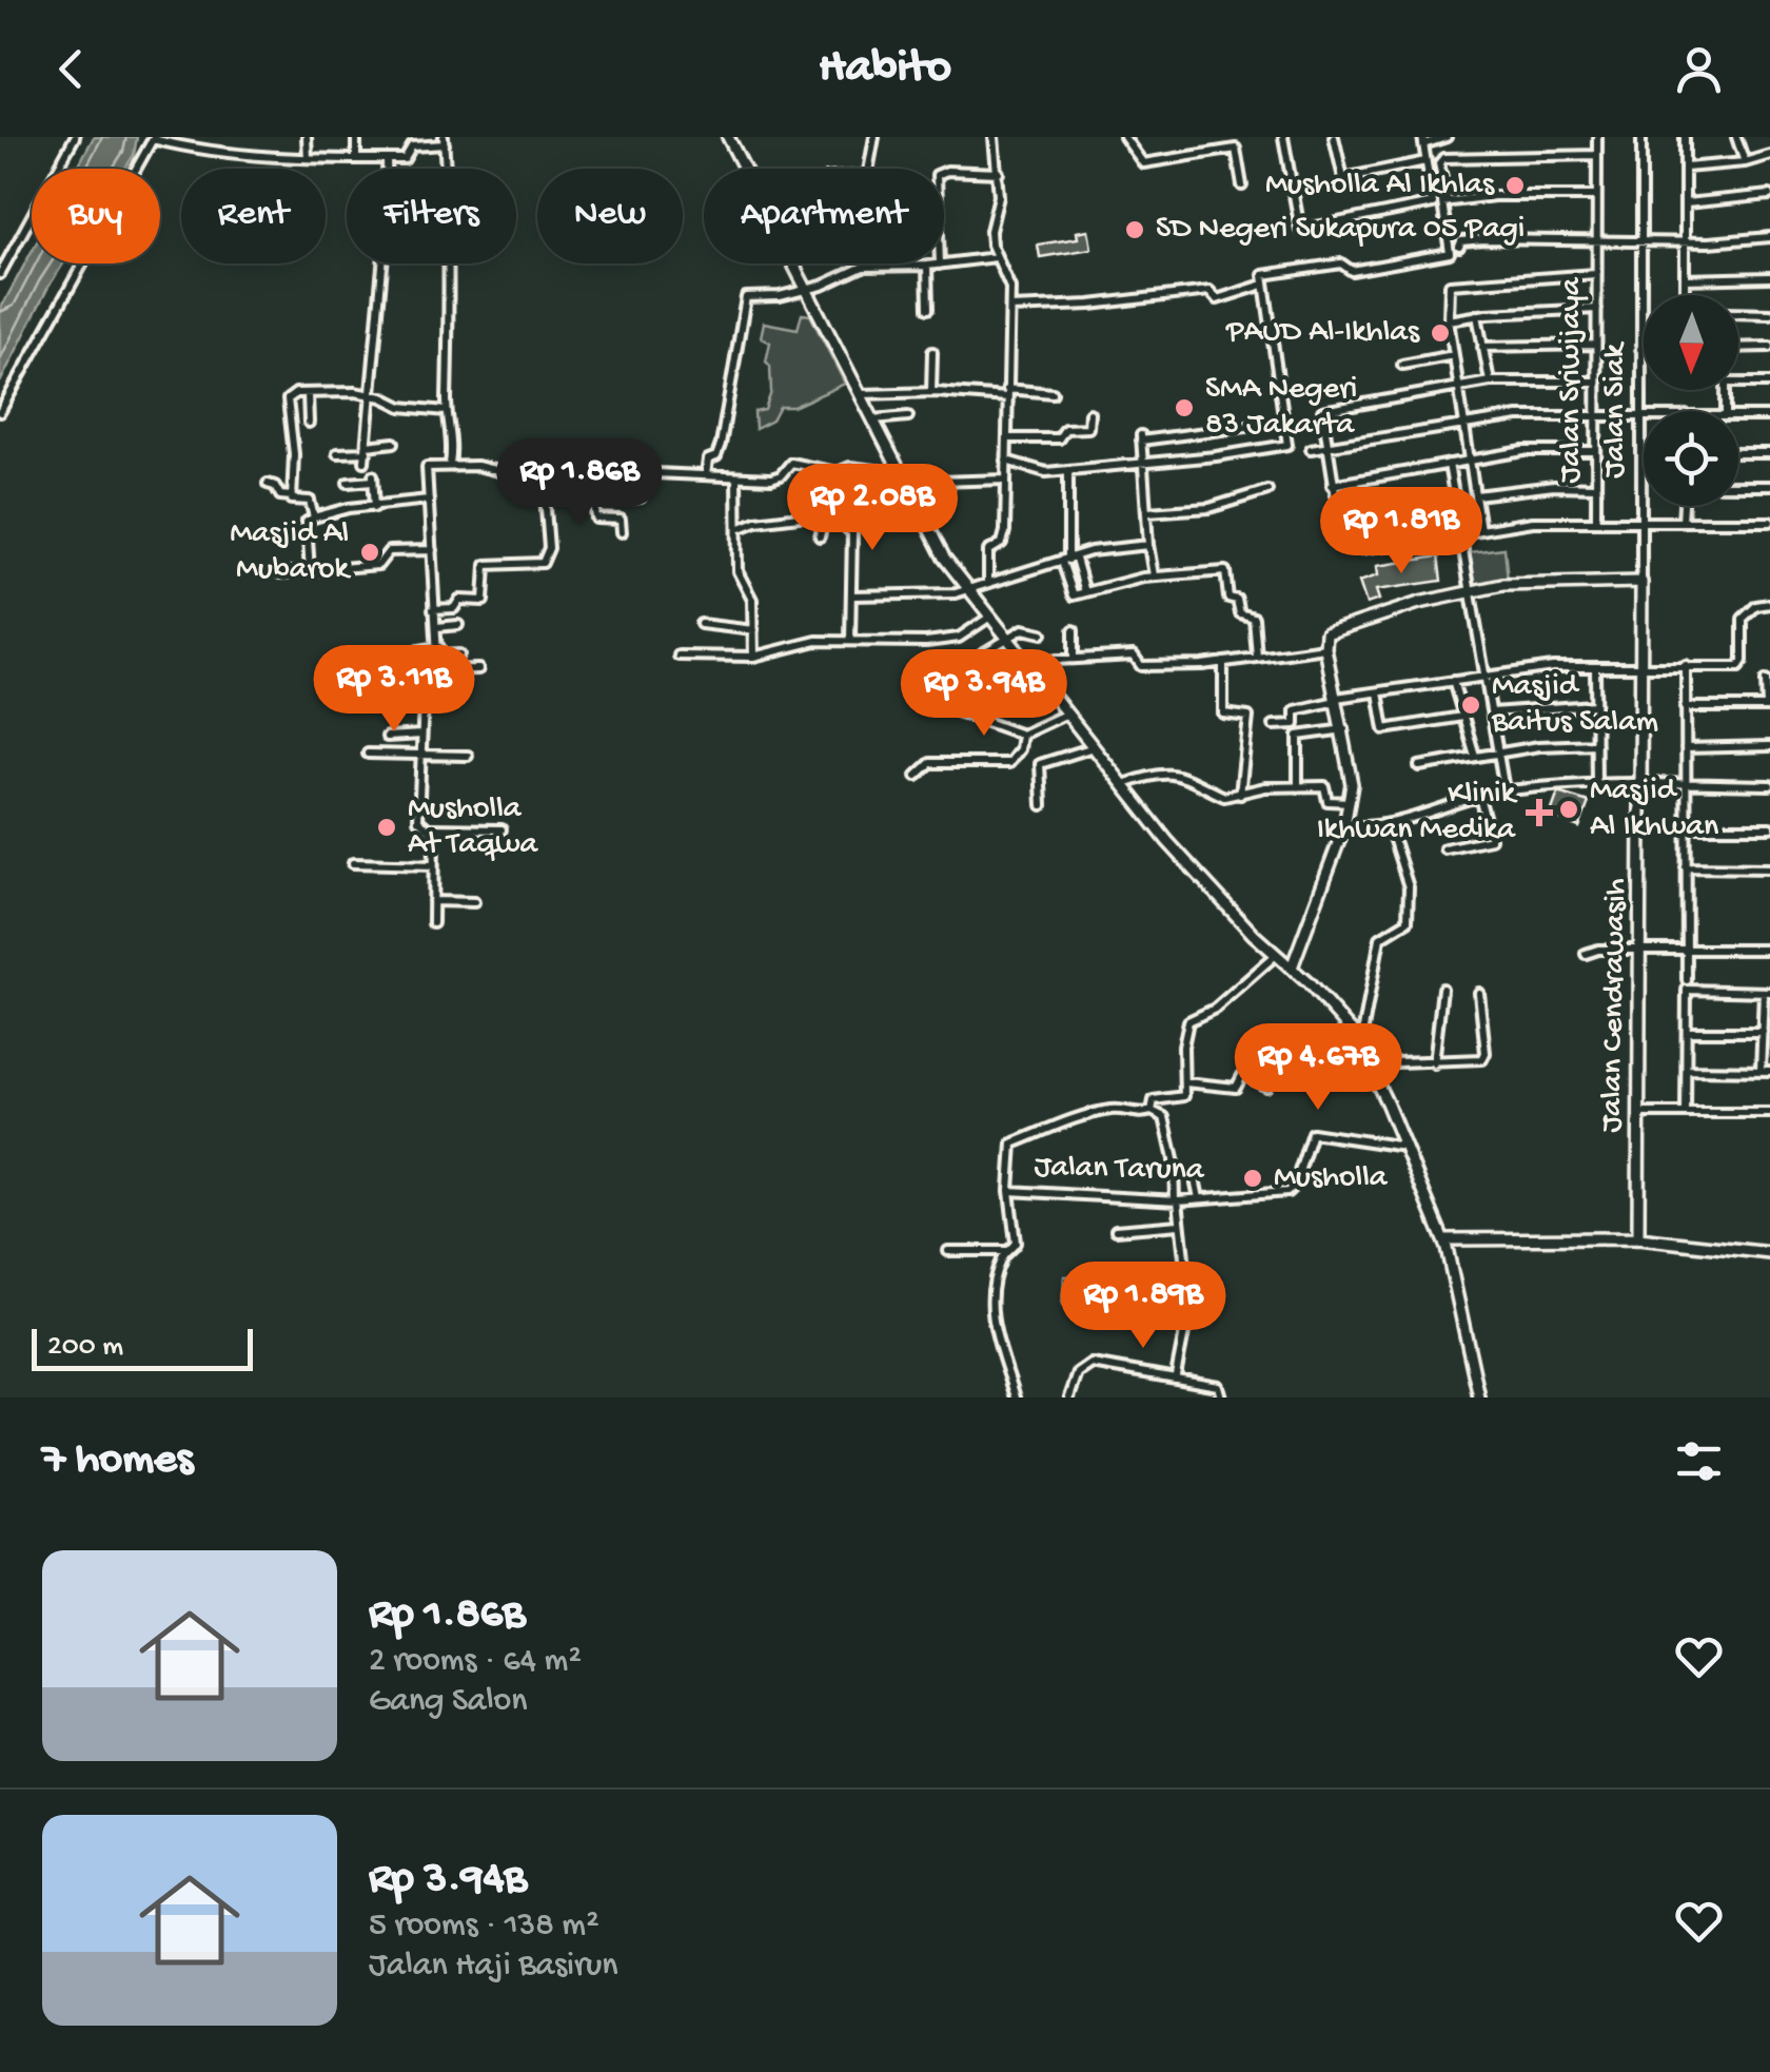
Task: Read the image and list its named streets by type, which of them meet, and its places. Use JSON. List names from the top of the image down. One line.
{"streets":{"street":["Jalan Sriwijaya","Jalan Siak","Jalan Cendrawasih","Jalan Taruna"]},"crossings":[["Jalan Siak","Jalan Cendrawasih"]],"places":{"other":["Musholla Al Ikhlas","SD Negeri Sukapura 05 Pagi","PAUD Al-Ikhlas","SMA Negeri 83 Jakarta","Masjid Al Mubarok","Masjid Baitus Salam","Masjid Al Ikhwan","Musholla At Taqwa","Musholla"],"health":["Klinik Ikhwan Medika"]},"scale_bar":"200 m","north":"bottom","page":{"header":"Habito","chip":["Buy","Rent","Filters","New","Apartment"],"price":["Rp 1.86B","Rp 2.08B","Rp 1.81B","Rp 3.11B","Rp 3.94B","Rp 4.67B","Rp 1.89B"],"scale":"200 m","heading":"7 homes","list":[{"name":"Rp 1.86B","note":"2 rooms · 64 m² · Gang Salon"},{"name":"Rp 3.94B","note":"5 rooms · 138 m² · Jalan Haji Basirun"}]}}
